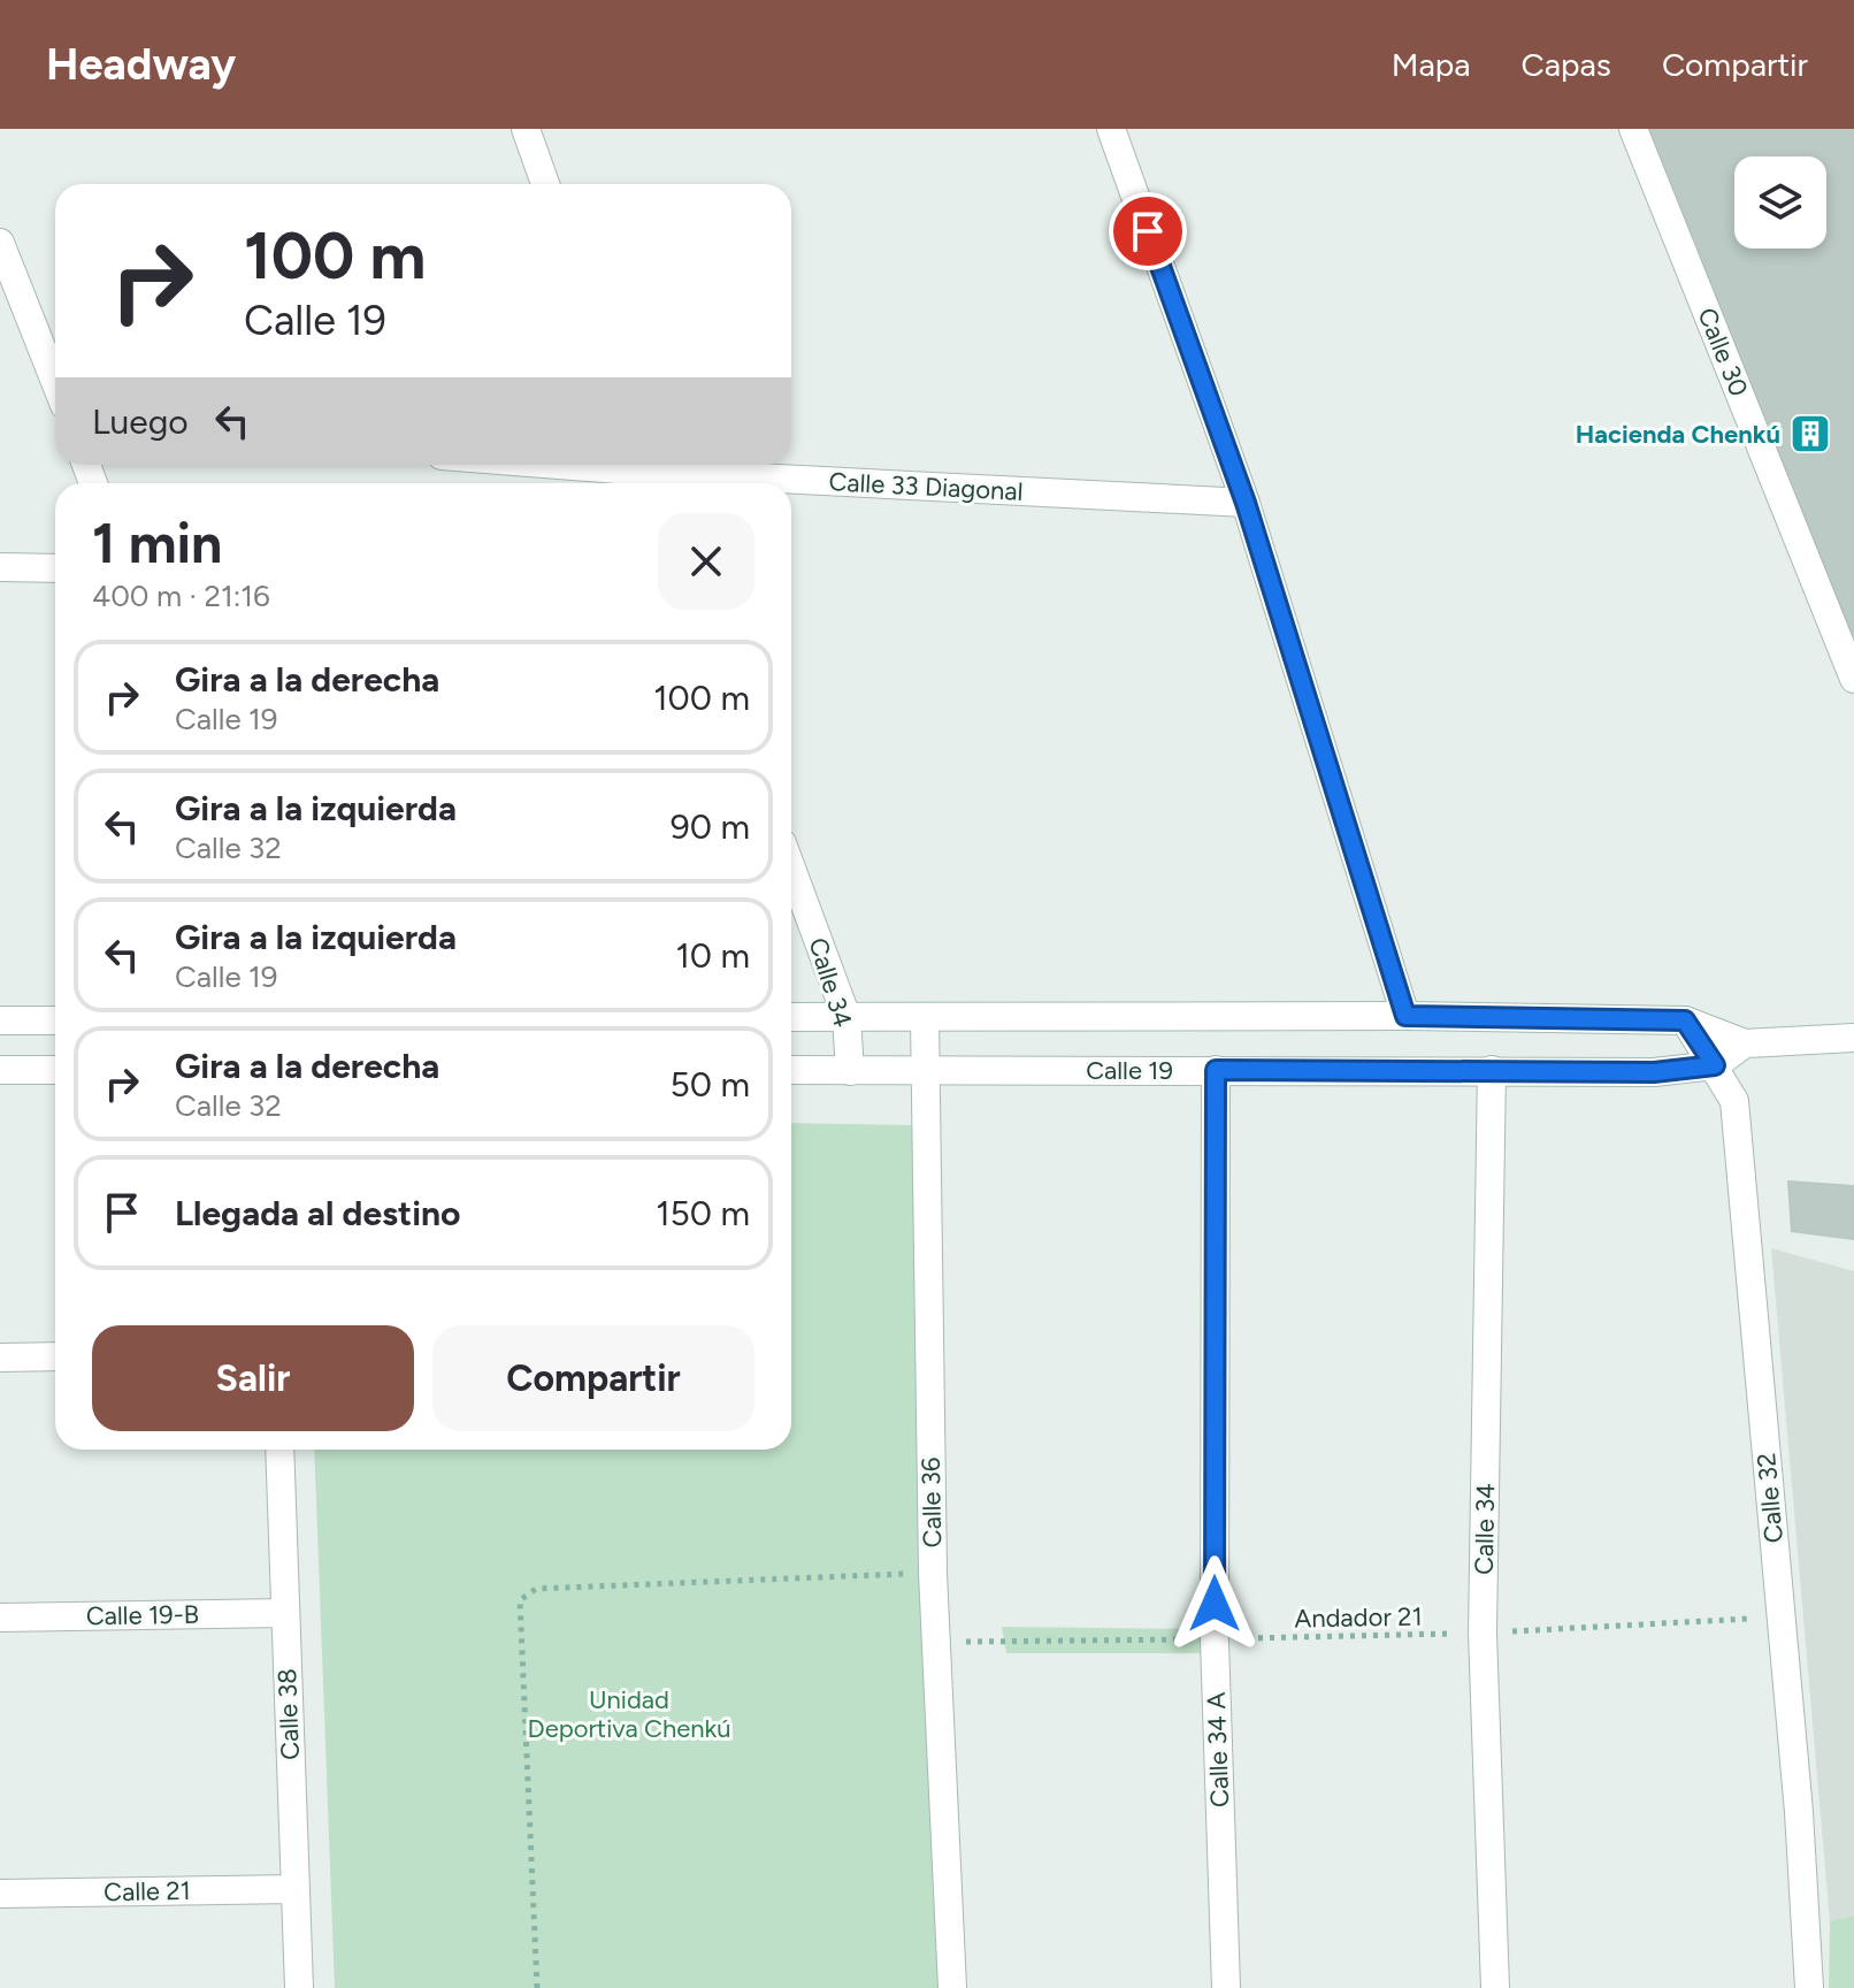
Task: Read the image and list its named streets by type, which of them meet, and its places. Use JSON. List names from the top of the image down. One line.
{"streets":{"street":["Calle 30","Calle 33 Diagonal","Calle 34","Calle 19","Calle 32","Calle 36","Calle 19-B","Calle 38","Calle 34 A","Calle 21"],"path":["Andador 21"]},"crossings":[["Calle 34","Calle 19"],["Calle 34","Andador 21"],["Calle 19","Calle 32"],["Calle 19","Calle 36"],["Calle 19","Calle 34 A"],["Calle 32","Andador 21"],["Calle 36","Andador 21"],["Calle 19-B","Calle 38"],["Andador 21","Calle 34 A"],["Calle 38","Calle 21"]],"parks":["Unidad Deportiva Chenkú"],"places":{"building":["Hacienda Chenkú"]},"page":{"header":"Headway","nav":["Mapa","Capas","Compartir"],"turn":["100 m","Calle 19"],"then":"Luego","heading":["1 min","400 m · 21:16"],"list":[{"name":"Gira a la derecha","note":"Calle 19","value":"100 m"},{"name":"Gira a la izquierda","note":"Calle 32","value":"90 m"},{"name":"Gira a la izquierda","note":"Calle 19","value":"10 m"},{"name":"Gira a la derecha","note":"Calle 32","value":"50 m"},{"name":"Llegada al destino","value":"150 m"}],"buttons":["Salir","Compartir"]}}
